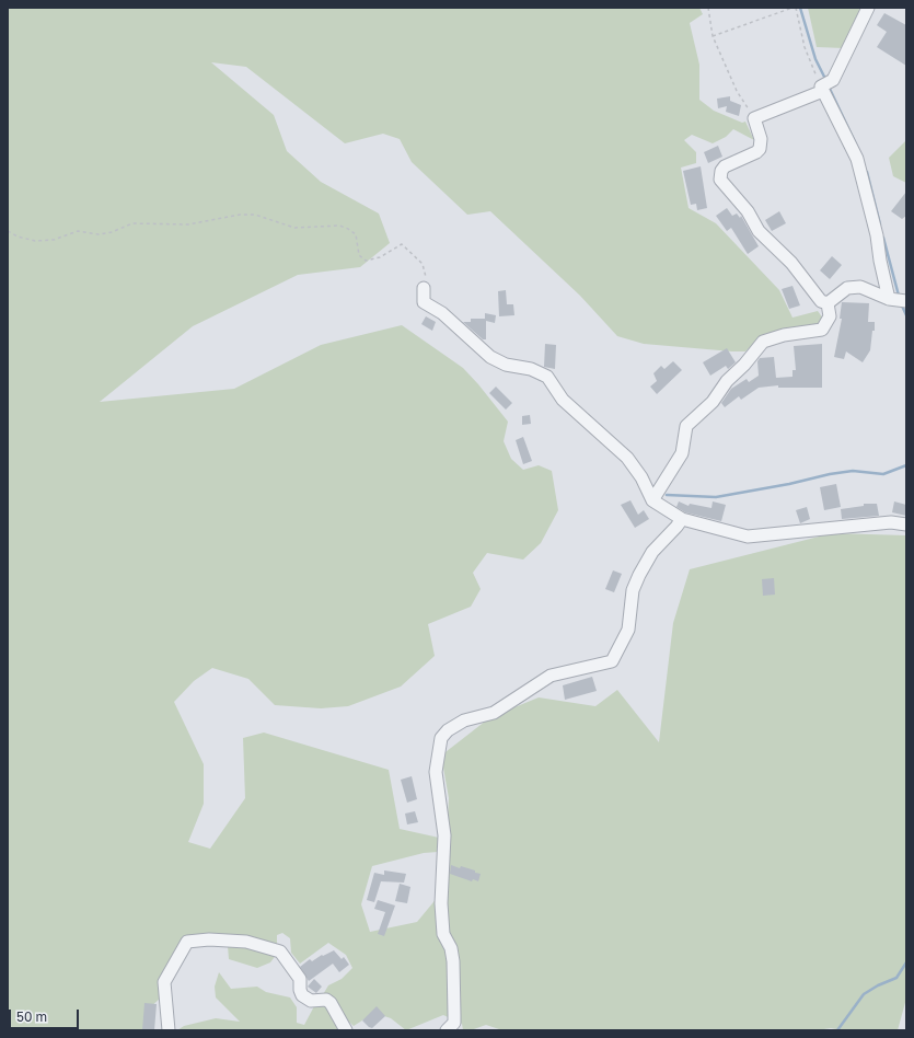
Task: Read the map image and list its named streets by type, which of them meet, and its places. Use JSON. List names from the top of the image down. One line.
{"scale_bar":"50 m"}
